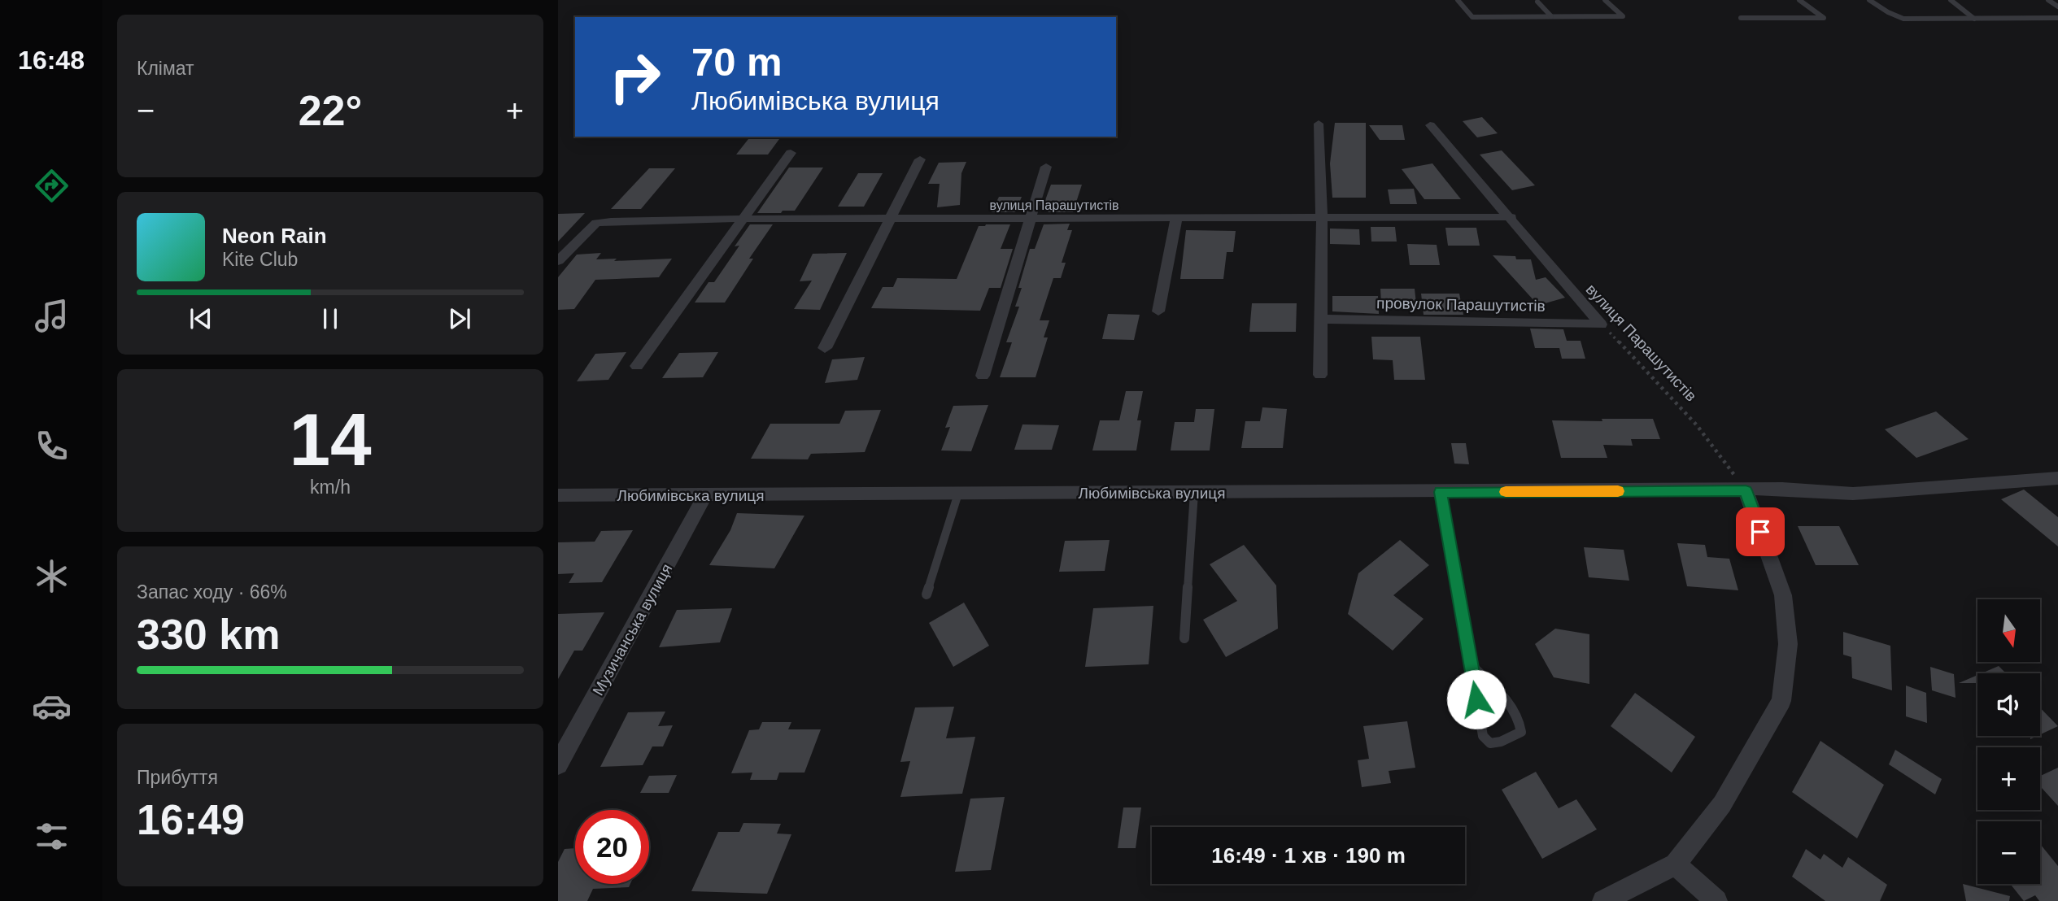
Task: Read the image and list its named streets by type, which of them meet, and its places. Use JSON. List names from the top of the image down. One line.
{"streets":{"street":["вулиця Парашутистів","провулок Парашутистів","Любимівська вулиця","Музичанська вулиця"]},"crossings":[["вулиця Парашутистів","провулок Парашутистів"],["вулиця Парашутистів","Любимівська вулиця"],["Любимівська вулиця","Музичанська вулиця"]],"north":"bottom","page":{"tabs":"16:48","tile":["Клімат",["14","km/h"],["Запас ходу · 66%","330 km"],["Прибуття","16:49"]],"turn":["70 m","Любимівська вулиця"],"heat":["−","22°","+"],"song":["Neon Rain","Kite Club"],"map_buttons":["+","−"],"limit":"20","trip":"16:49 · 1 хв · 190 m"}}
